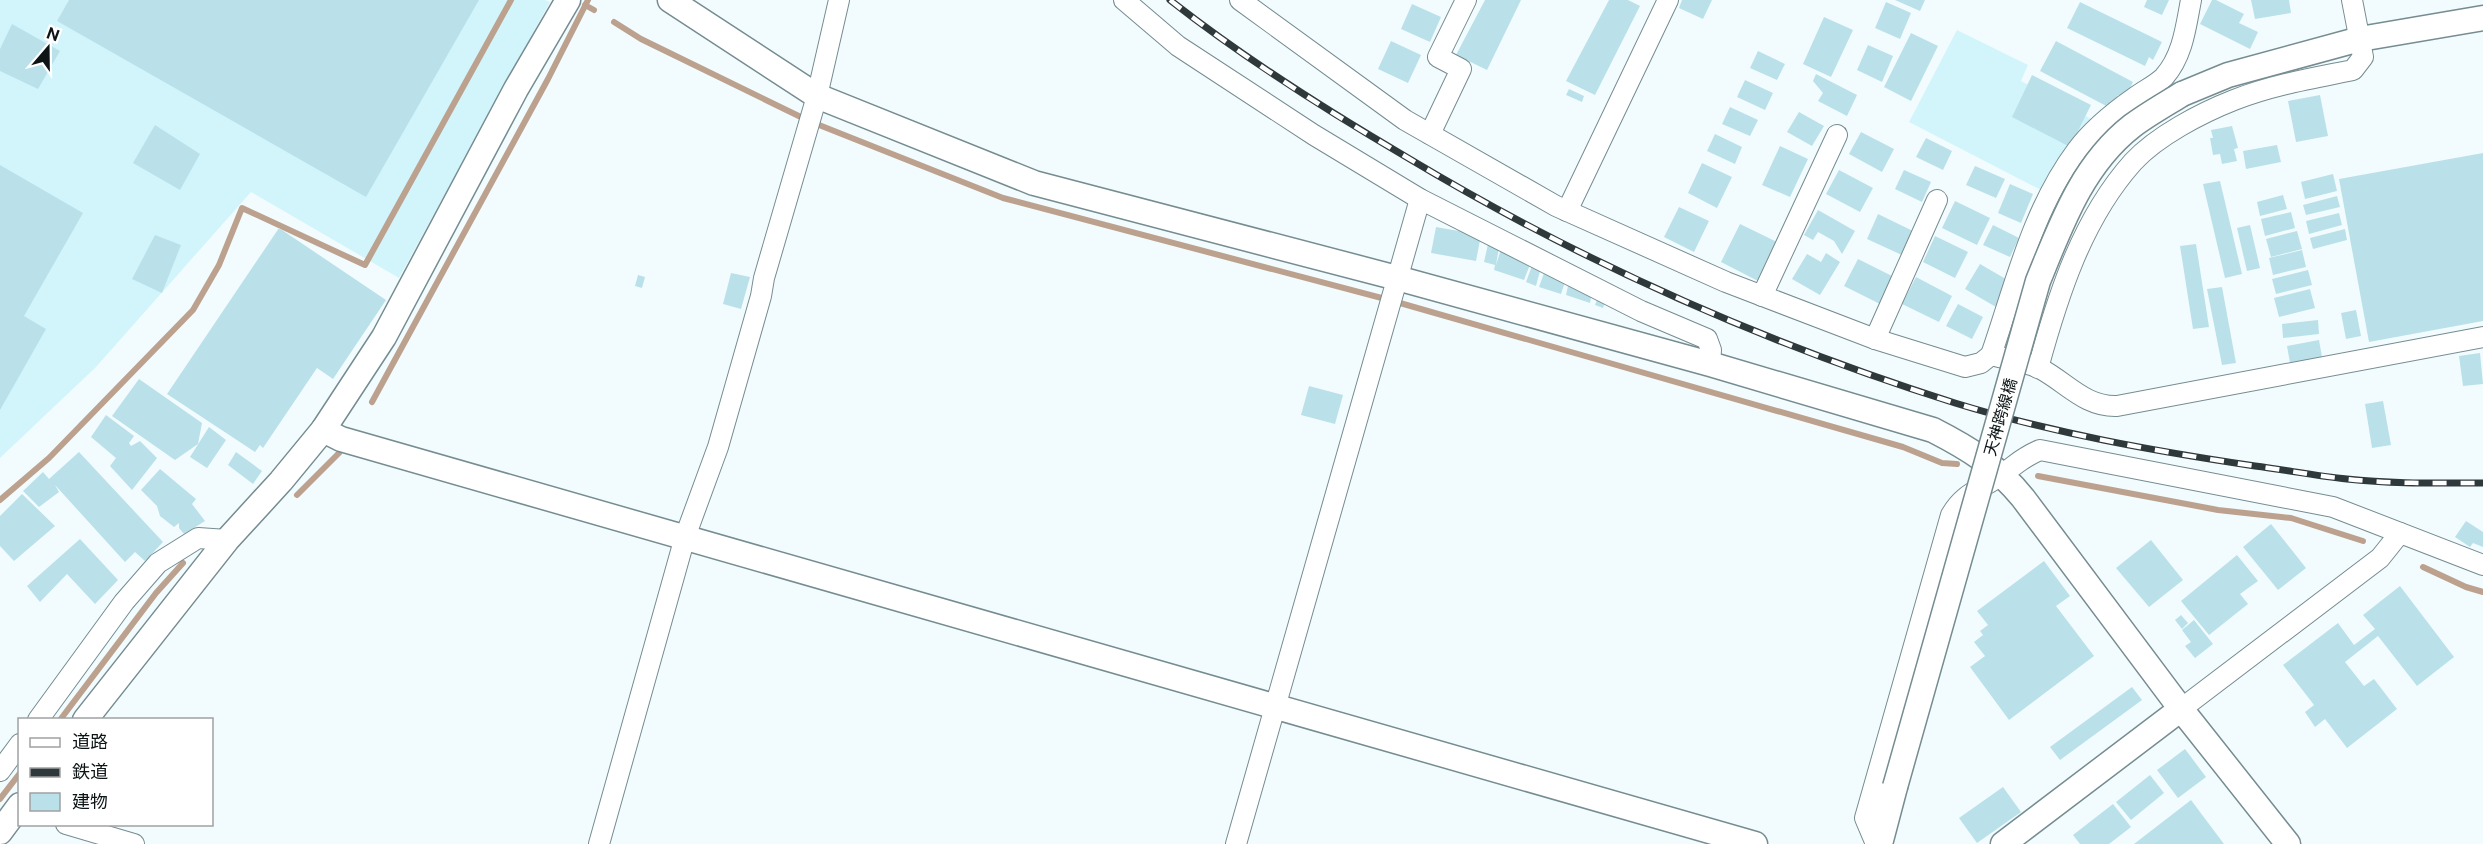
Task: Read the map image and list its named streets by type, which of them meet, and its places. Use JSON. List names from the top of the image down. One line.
{"streets":{"street":["天神跨線橋"]},"legend":["道路","鉄道","建物"],"north":"top"}
